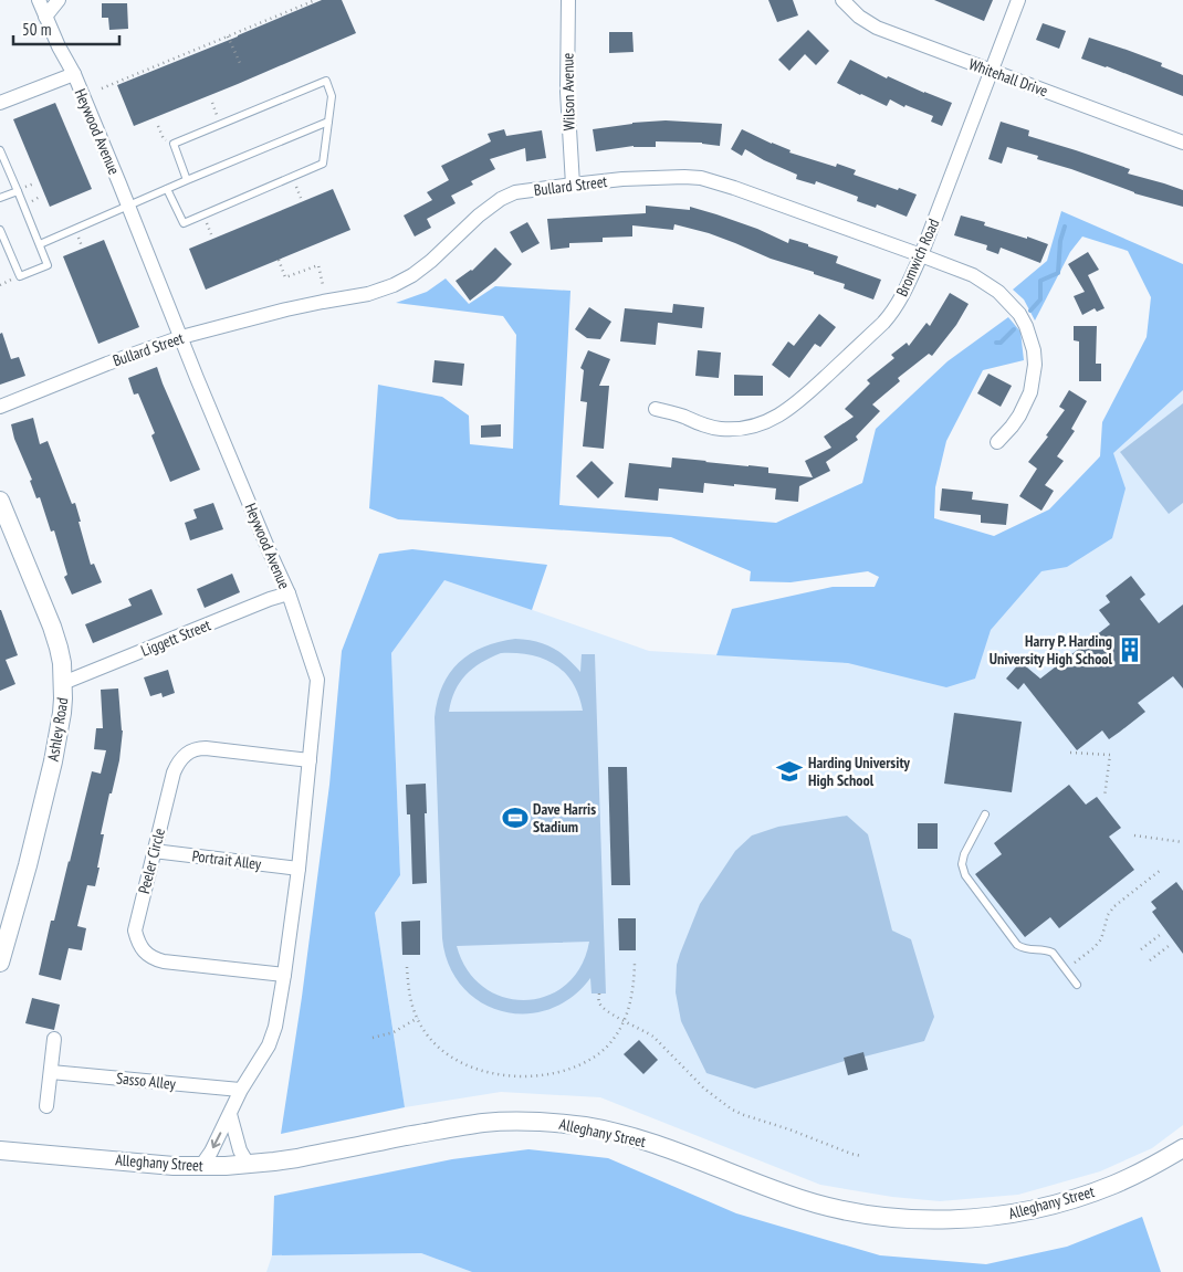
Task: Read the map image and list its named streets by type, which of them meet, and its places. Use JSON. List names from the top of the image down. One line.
{"streets":{"street":["Whitehall Drive","Wilson Avenue","Heywood Avenue","Bullard Street","Bromwich Road","Liggett Street","Ashley Road","Portrait Alley","Peeler Circle","Sasso Alley","Alleghany Street"]},"crossings":[["Whitehall Drive","Bromwich Road"],["Wilson Avenue","Bullard Street"],["Heywood Avenue","Bullard Street"],["Heywood Avenue","Liggett Street"],["Heywood Avenue","Portrait Alley"],["Heywood Avenue","Peeler Circle"],["Heywood Avenue","Sasso Alley"],["Heywood Avenue","Alleghany Street"],["Bullard Street","Bromwich Road"],["Liggett Street","Ashley Road"],["Portrait Alley","Peeler Circle"]],"places":{"building":["Harry P. Harding University High School"],"school or university":["Harding University High School"],"sports":["Dave Harris Stadium"]},"scale_bar":"50 m"}
